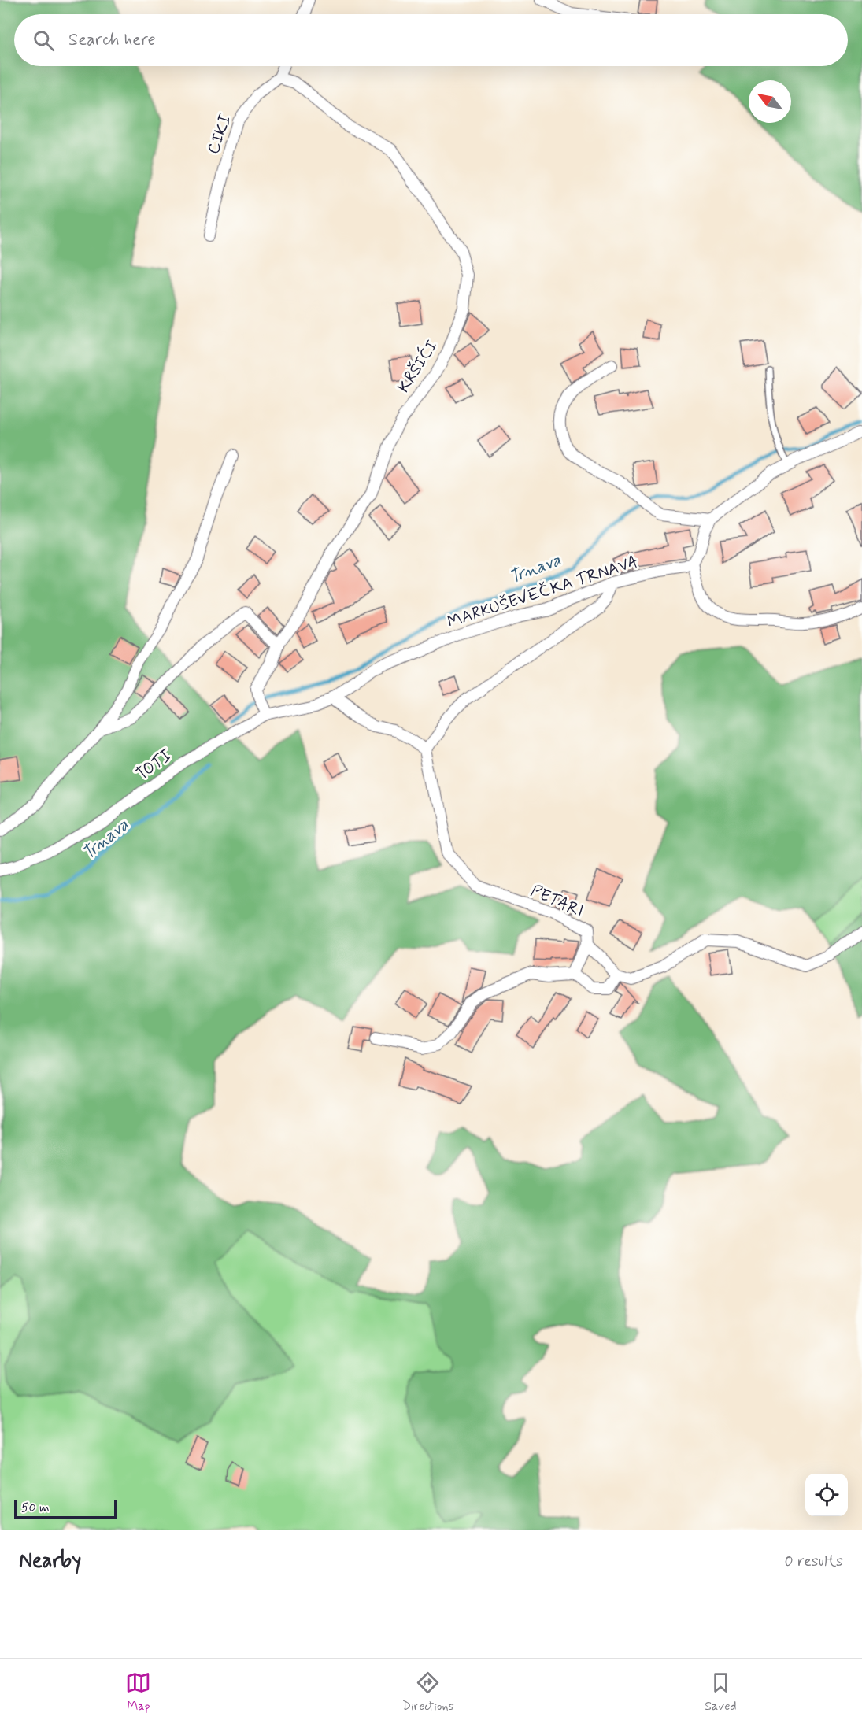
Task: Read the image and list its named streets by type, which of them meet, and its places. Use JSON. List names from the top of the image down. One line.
{"streets":{"street":["CIKI","KRŠIĆI","MARKUŠEVEČKA TRNAVA","TOTI","PETARI"]},"crossings":[["CIKI","KRŠIĆI"],["KRŠIĆI","TOTI"],["MARKUŠEVEČKA TRNAVA","TOTI"]],"water":["Trnava"],"scale_bar":"50 m","north":"top left","page":{"search":"Search here","scale":"50 m","heading":["Nearby","0 results"],"nav":["Map","Directions","Saved"]}}
